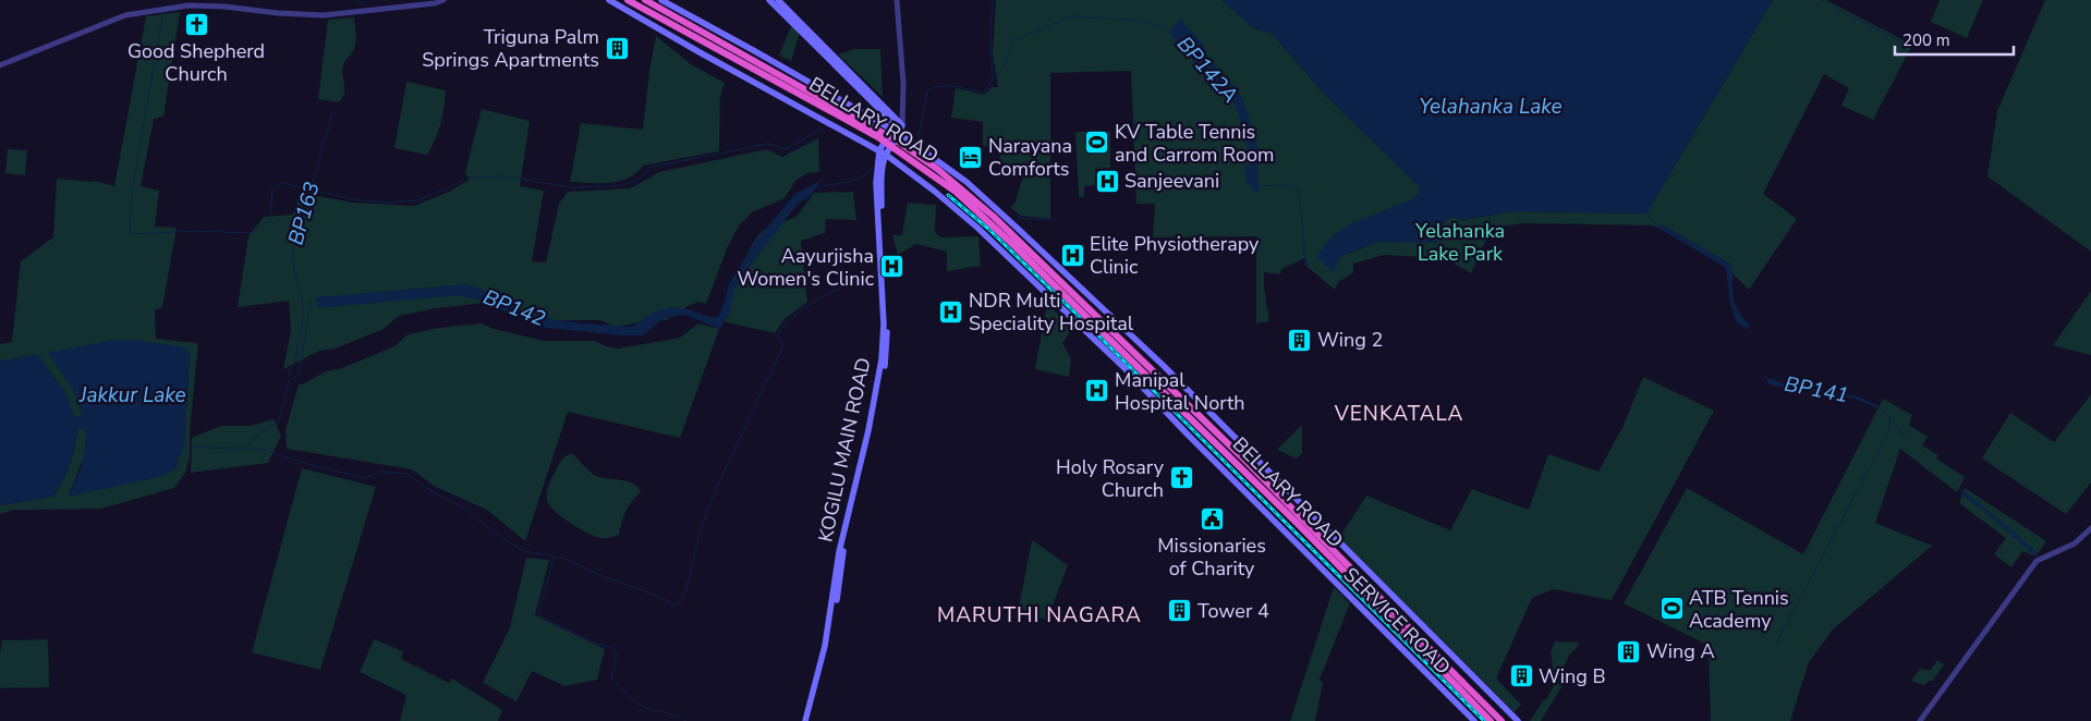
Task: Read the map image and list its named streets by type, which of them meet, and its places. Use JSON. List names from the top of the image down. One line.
{"streets":{"highway":["BELLARY ROAD"],"main road":["KOGILU MAIN ROAD","SERVICE ROAD"]},"crossings":[["KOGILU MAIN ROAD","SERVICE ROAD"]],"districts":["VENKATALA","MARUTHI NAGARA"],"water":["BP142A","Yelahanka Lake","BP163","BP142","BP141","Jakkur Lake"],"parks":["Yelahanka Lake Park"],"places":{"church":["Good Shepherd Church","Holy Rosary Church"],"building":["Triguna Palm Springs Apartments","Wing 2","Tower 4","Wing A","Wing B"],"sports":["KV Table Tennis and Carrom Room","ATB Tennis Academy"],"hotel":["Narayana Comforts"],"hospital":["Sanjeevani","Elite Physiotherapy Clinic","Aayurjisha Women's Clinic","NDR Multi Speciality Hospital","Manipal Hospital North"],"public building":["Missionaries of Charity"]},"scale_bar":"200 m"}
